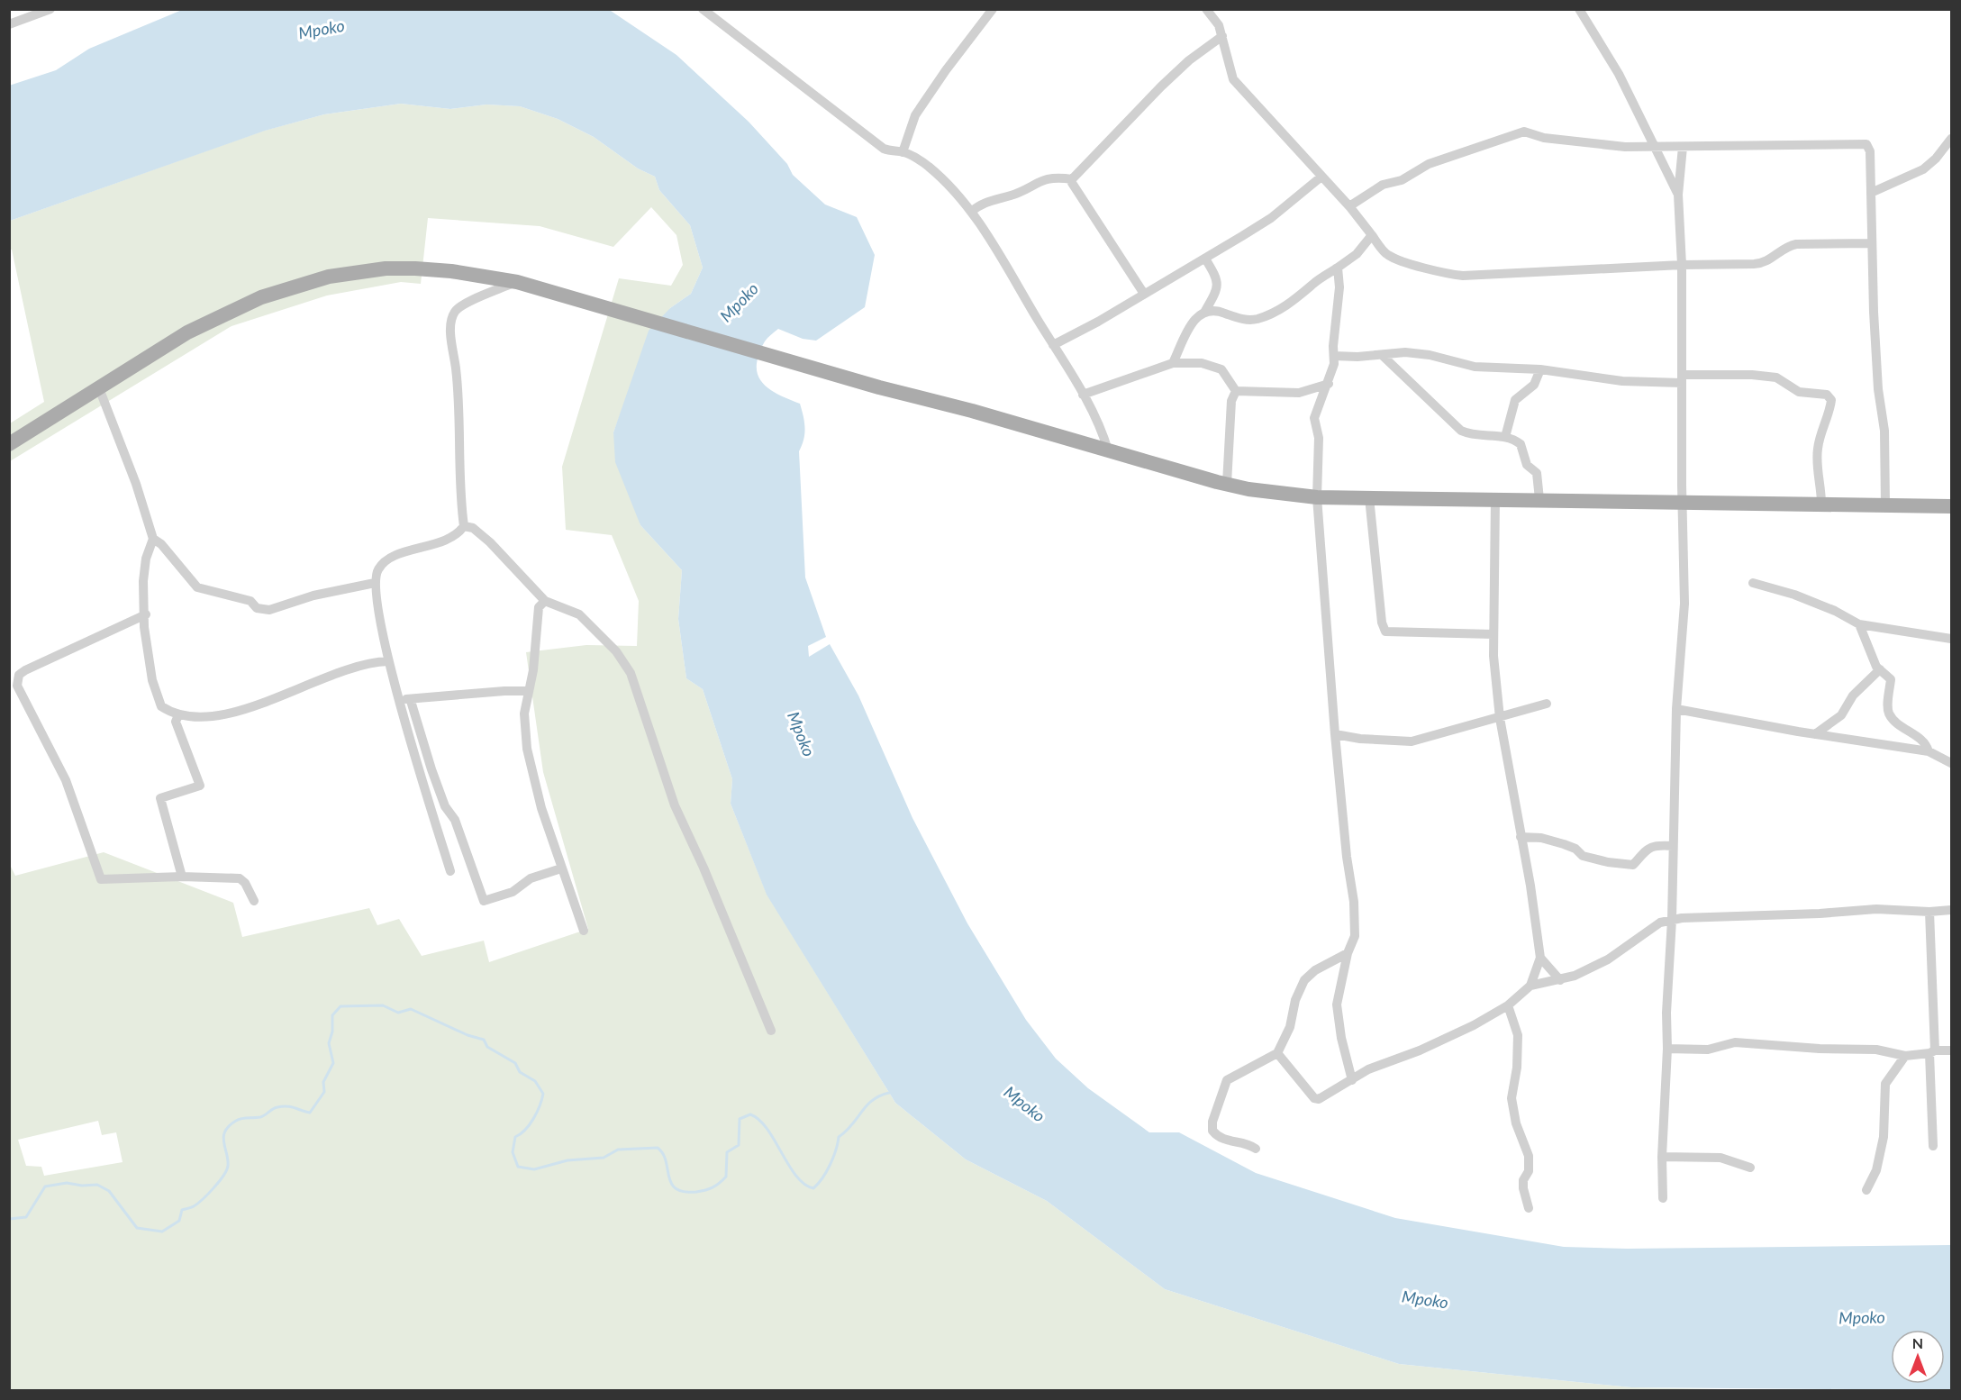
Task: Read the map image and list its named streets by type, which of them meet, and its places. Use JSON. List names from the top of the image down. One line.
{"water":["Mpoko"],"north":"top"}
